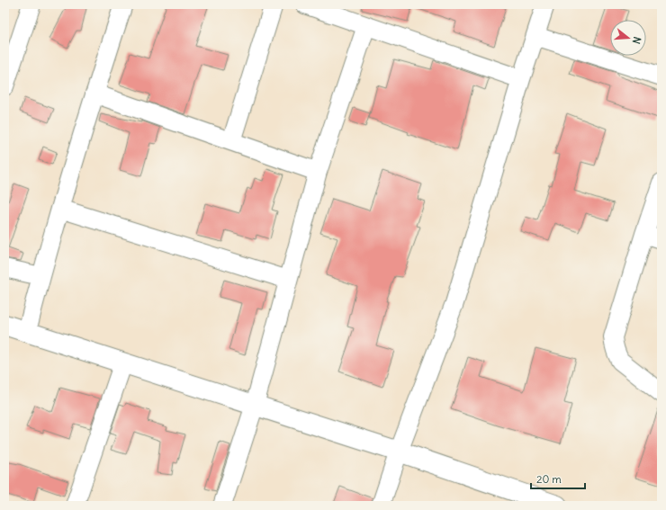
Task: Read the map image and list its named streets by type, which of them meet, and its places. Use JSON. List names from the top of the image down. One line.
{"scale_bar":"20 m","north":"right"}
